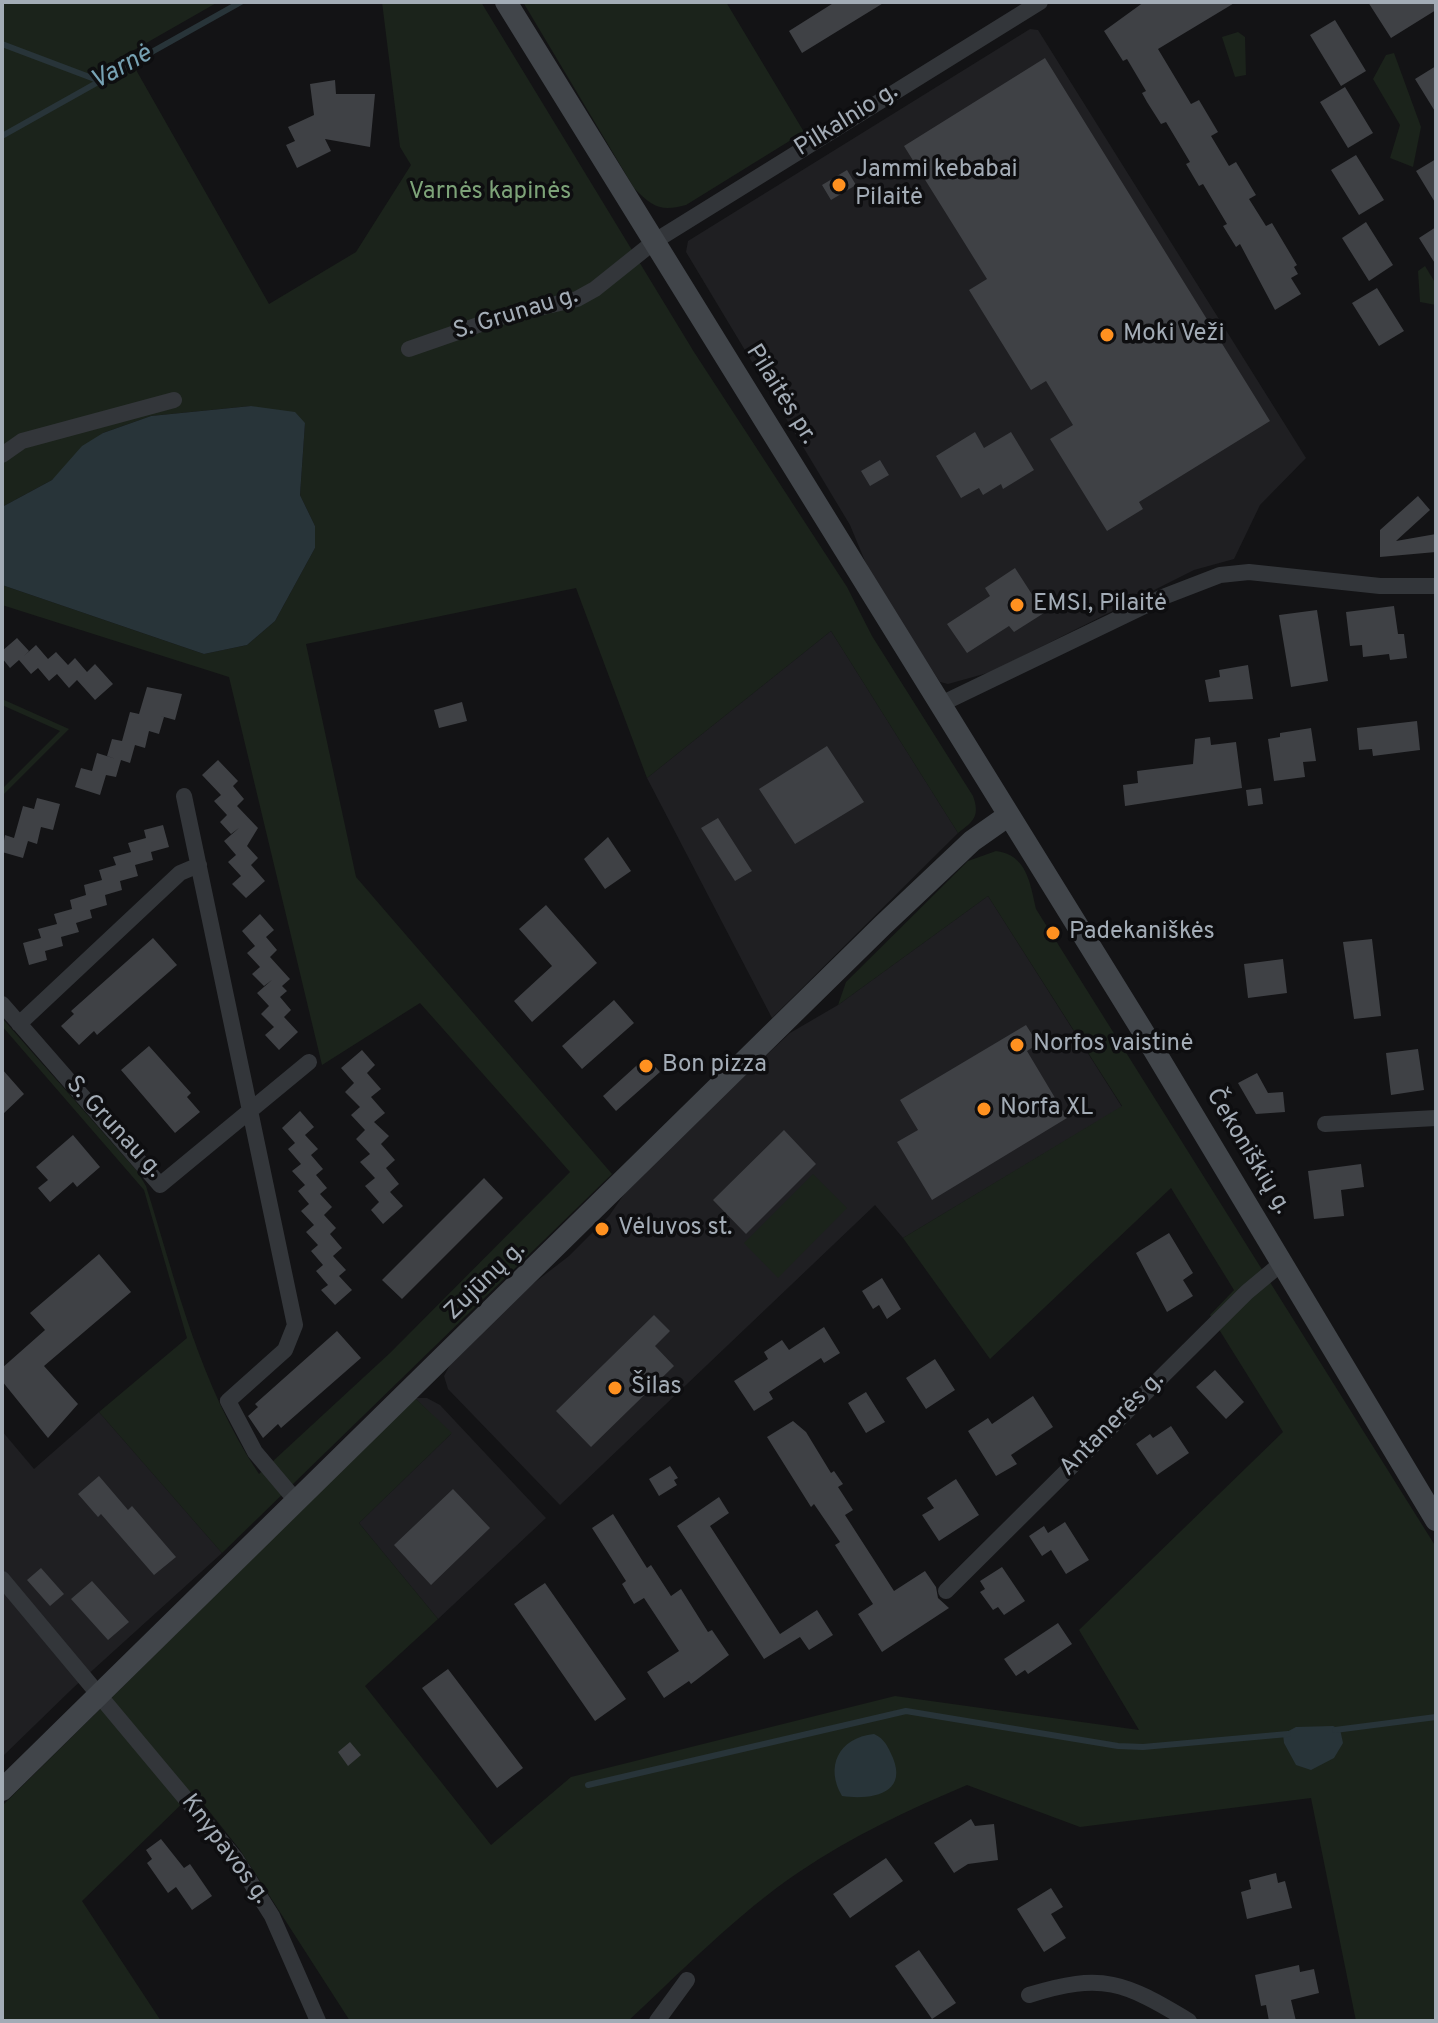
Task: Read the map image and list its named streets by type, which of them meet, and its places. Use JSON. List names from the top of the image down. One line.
{"streets":{"main road":["Pilaitės pr.","Čekoniškių g.","Zujūnų g."],"street":["Pilkalnio g.","S. Grunau g.","Antanerės g.","Knypavos g."]},"crossings":[["Pilkalnio g.","S. Grunau g."],["Pilkalnio g.","Pilaitės pr."],["S. Grunau g.","Pilaitės pr."],["Pilaitės pr.","Čekoniškių g."],["Pilaitės pr.","Zujūnų g."],["Čekoniškių g.","Zujūnų g."],["Čekoniškių g.","Antanerės g."],["Zujūnų g.","Knypavos g."]],"water":["Varnė"],"parks":["Varnės kapinės"],"places":["Jammi kebabai Pilaitė","Moki Veži","EMSI, Pilaitė","Padekaniškės","Norfos vaistinė","Bon pizza","Norfa XL","Vėluvos st.","Šilas"]}
